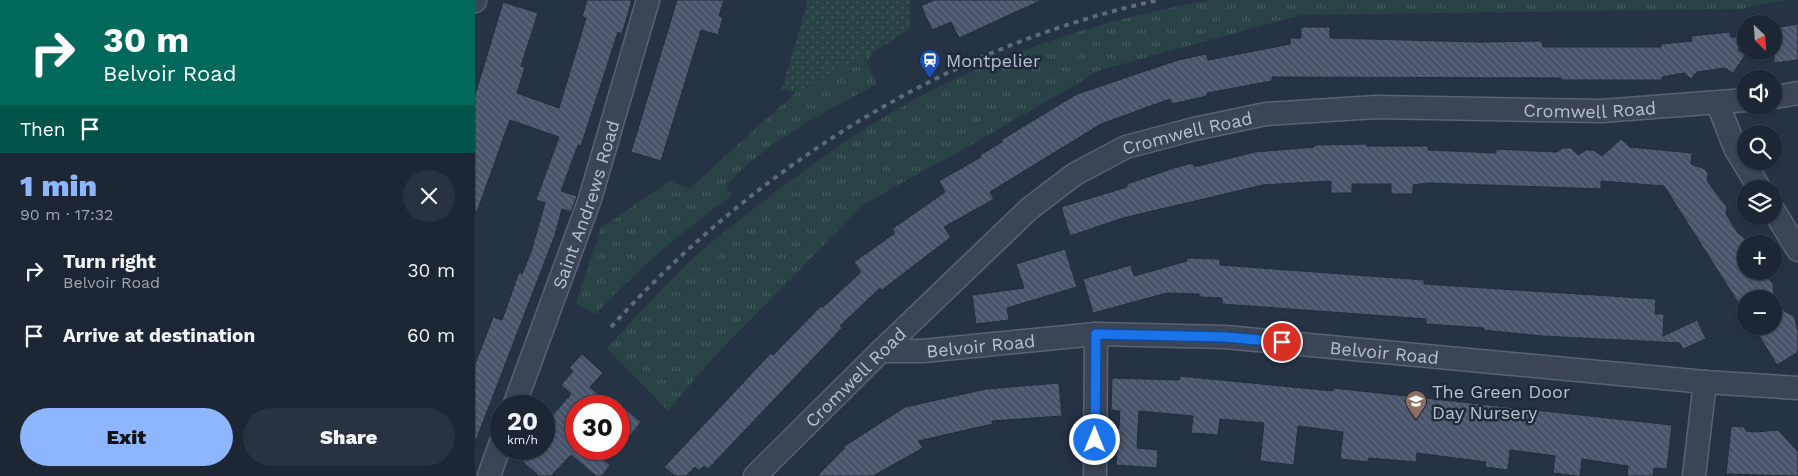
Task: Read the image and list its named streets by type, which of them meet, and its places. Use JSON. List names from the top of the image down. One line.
{"streets":{"street":["Cromwell Road","Saint Andrews Road","Belvoir Road"]},"crossings":[["Cromwell Road","Belvoir Road"]],"places":{"station":["Montpelier"],"school or university":["The Green Door Day Nursery"]},"north":"bottom right","page":{"turn":["30 m","Belvoir Road"],"map_buttons":["+","−"],"then":"Then","heading":["1 min","90 m · 17:32"],"list":[{"name":"Turn right","note":"Belvoir Road","value":"30 m"},{"name":"Arrive at destination","value":"60 m"}],"speed":"20 km/h","limit":"30","buttons":["Exit","Share"]}}
